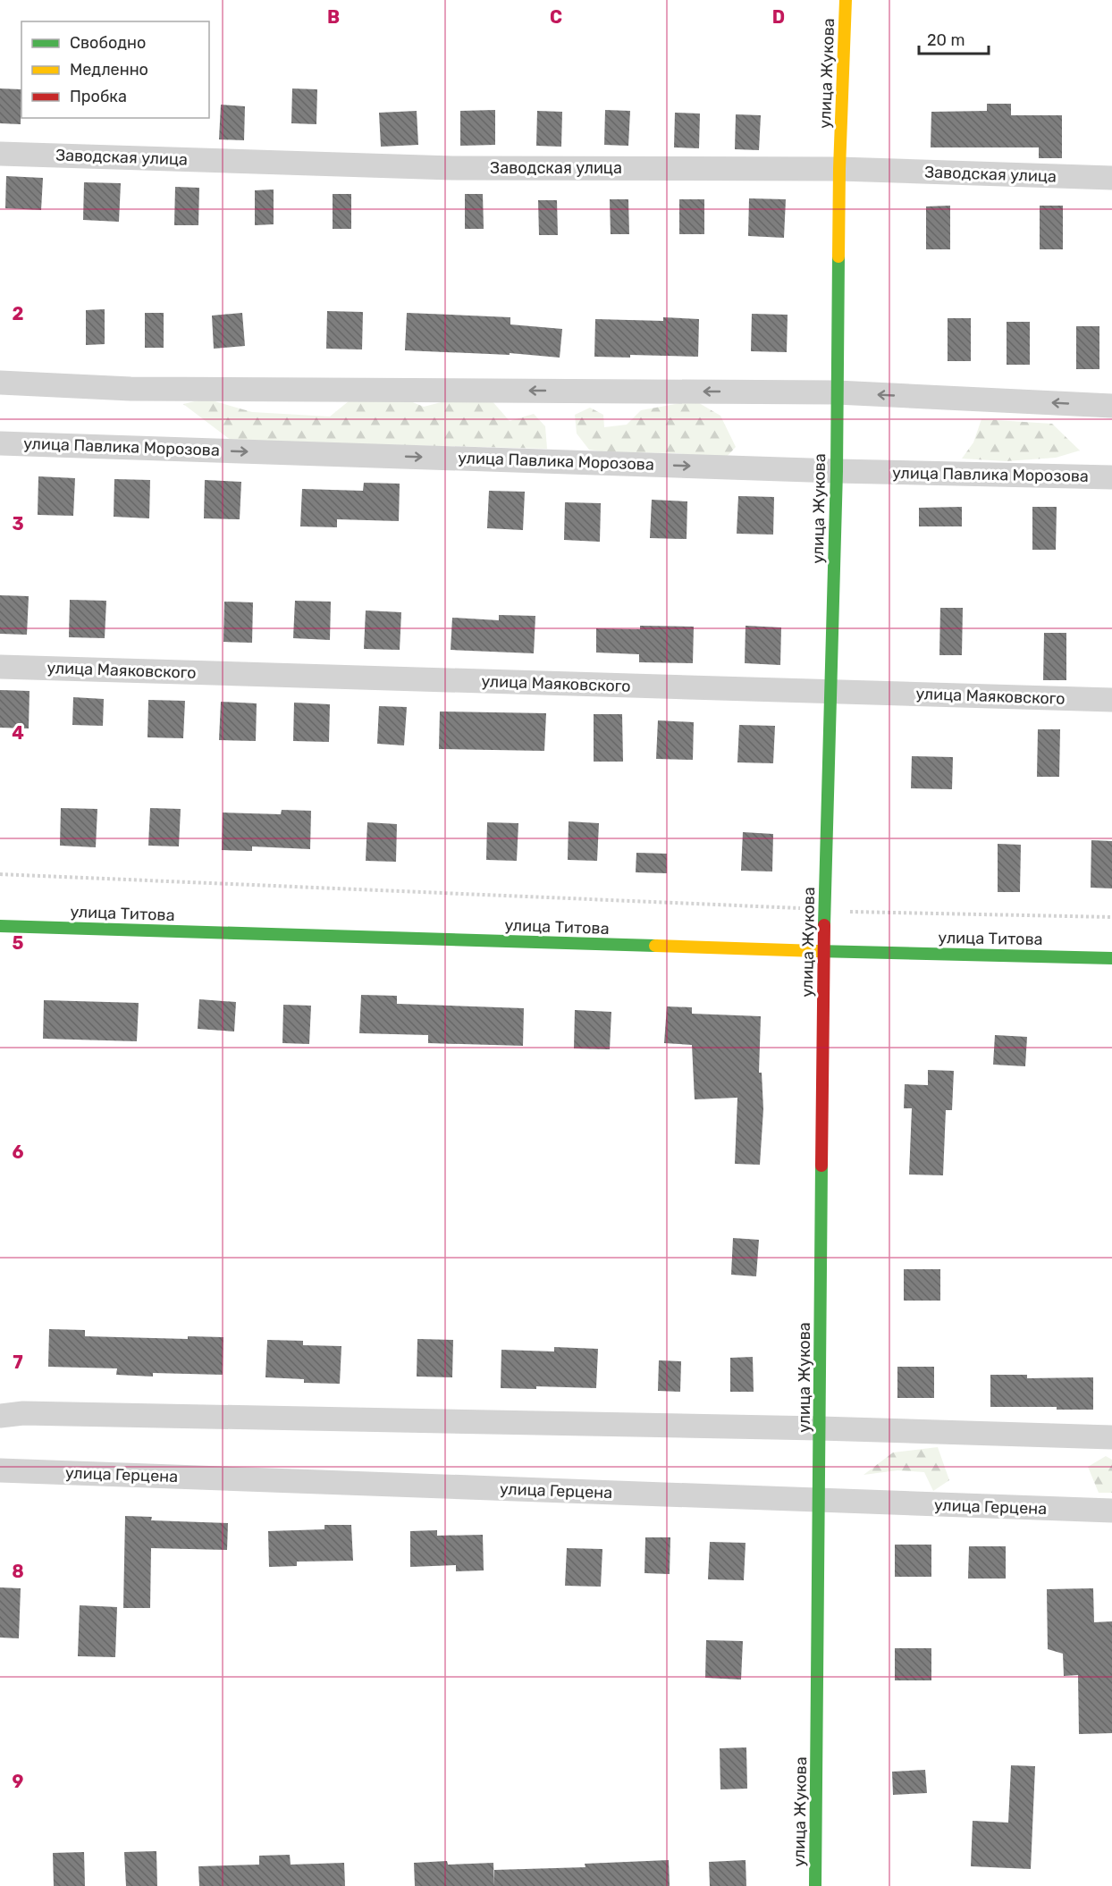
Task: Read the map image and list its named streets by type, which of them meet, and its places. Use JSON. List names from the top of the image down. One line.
{"streets":{"street":["улица Жукова","Заводская улица","улица Павлика Морозова","улица Маяковского","улица Титова","улица Герцена"]},"crossings":[["улица Жукова","Заводская улица"],["улица Жукова","улица Павлика Морозова"],["улица Жукова","улица Маяковского"],["улица Жукова","улица Титова"],["улица Жукова","улица Герцена"]],"legend":["Свободно","Медленно","Пробка"],"scale_bar":"20 m","grid":{"columns":["B","C","D"],"rows":["2","3","4","5","6","7","8","9"]}}
